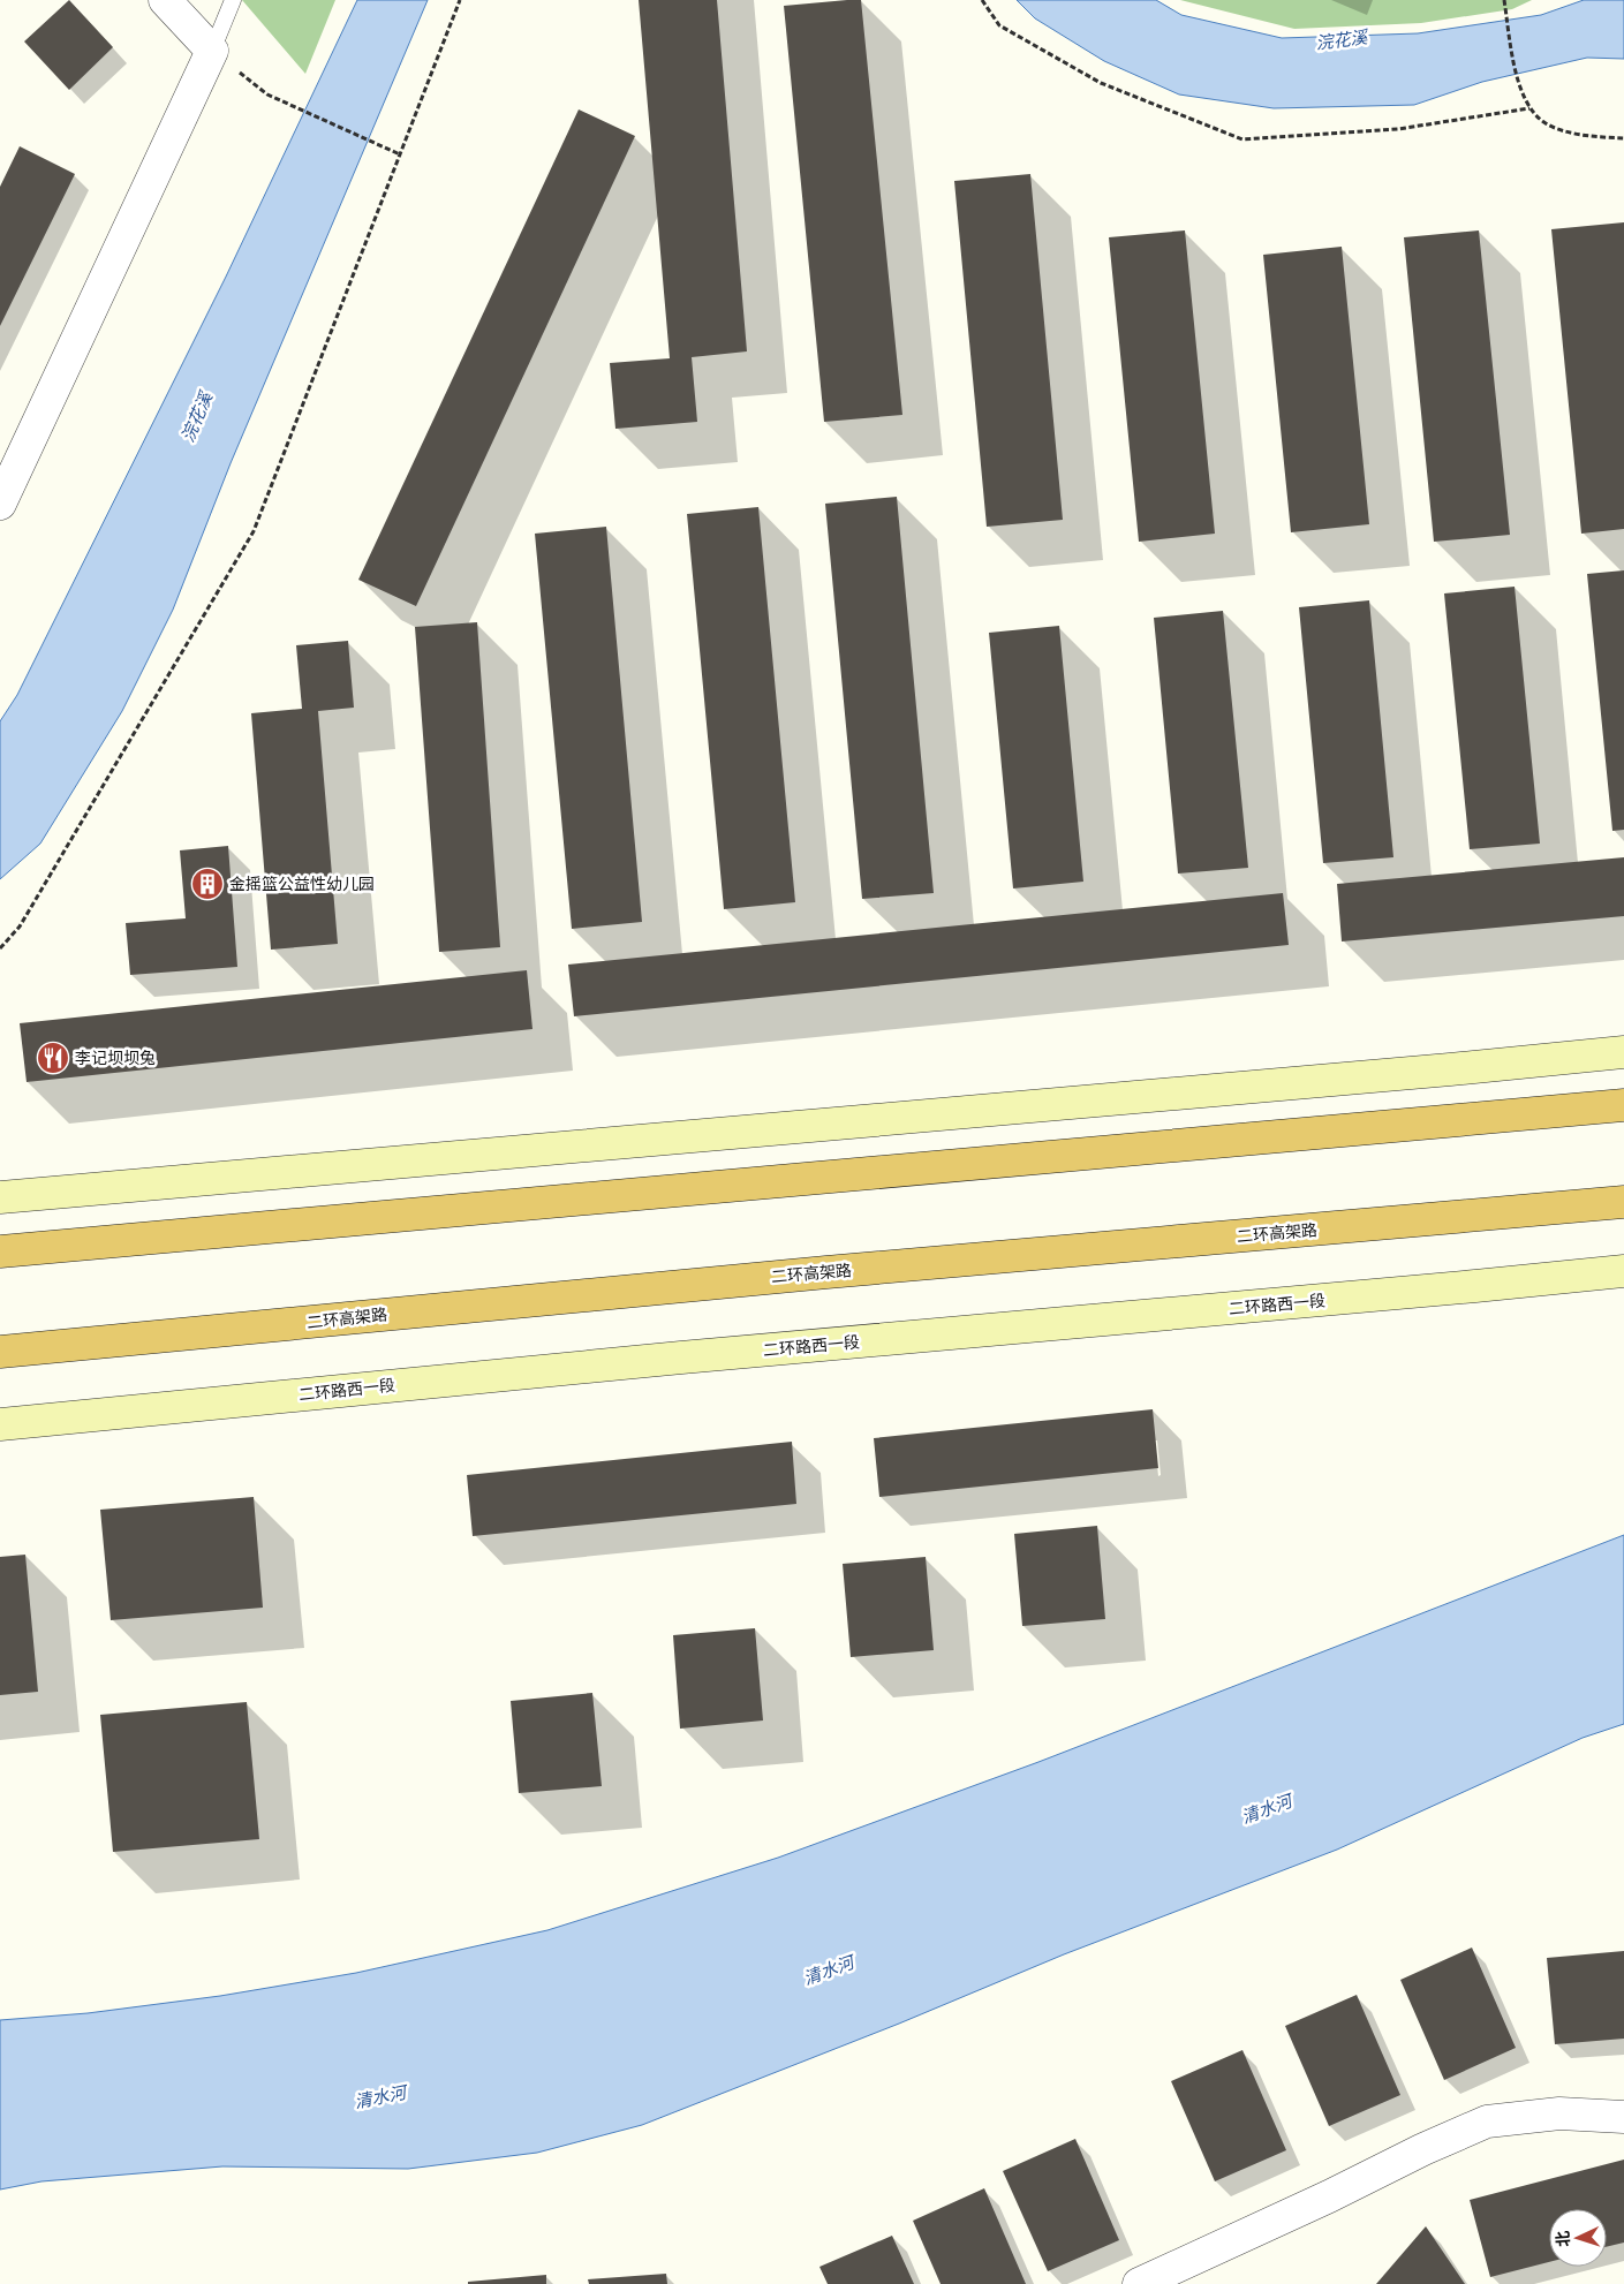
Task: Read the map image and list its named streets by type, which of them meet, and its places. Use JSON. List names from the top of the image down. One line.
{"streets":{"highway":["二环高架路"],"main road":["二环路西一段"]},"water":["浣花溪","清水河"],"places":{"building":["金摇篮公益性幼儿园"],"restaurant":["李记坝坝兔"]},"north":"left"}
